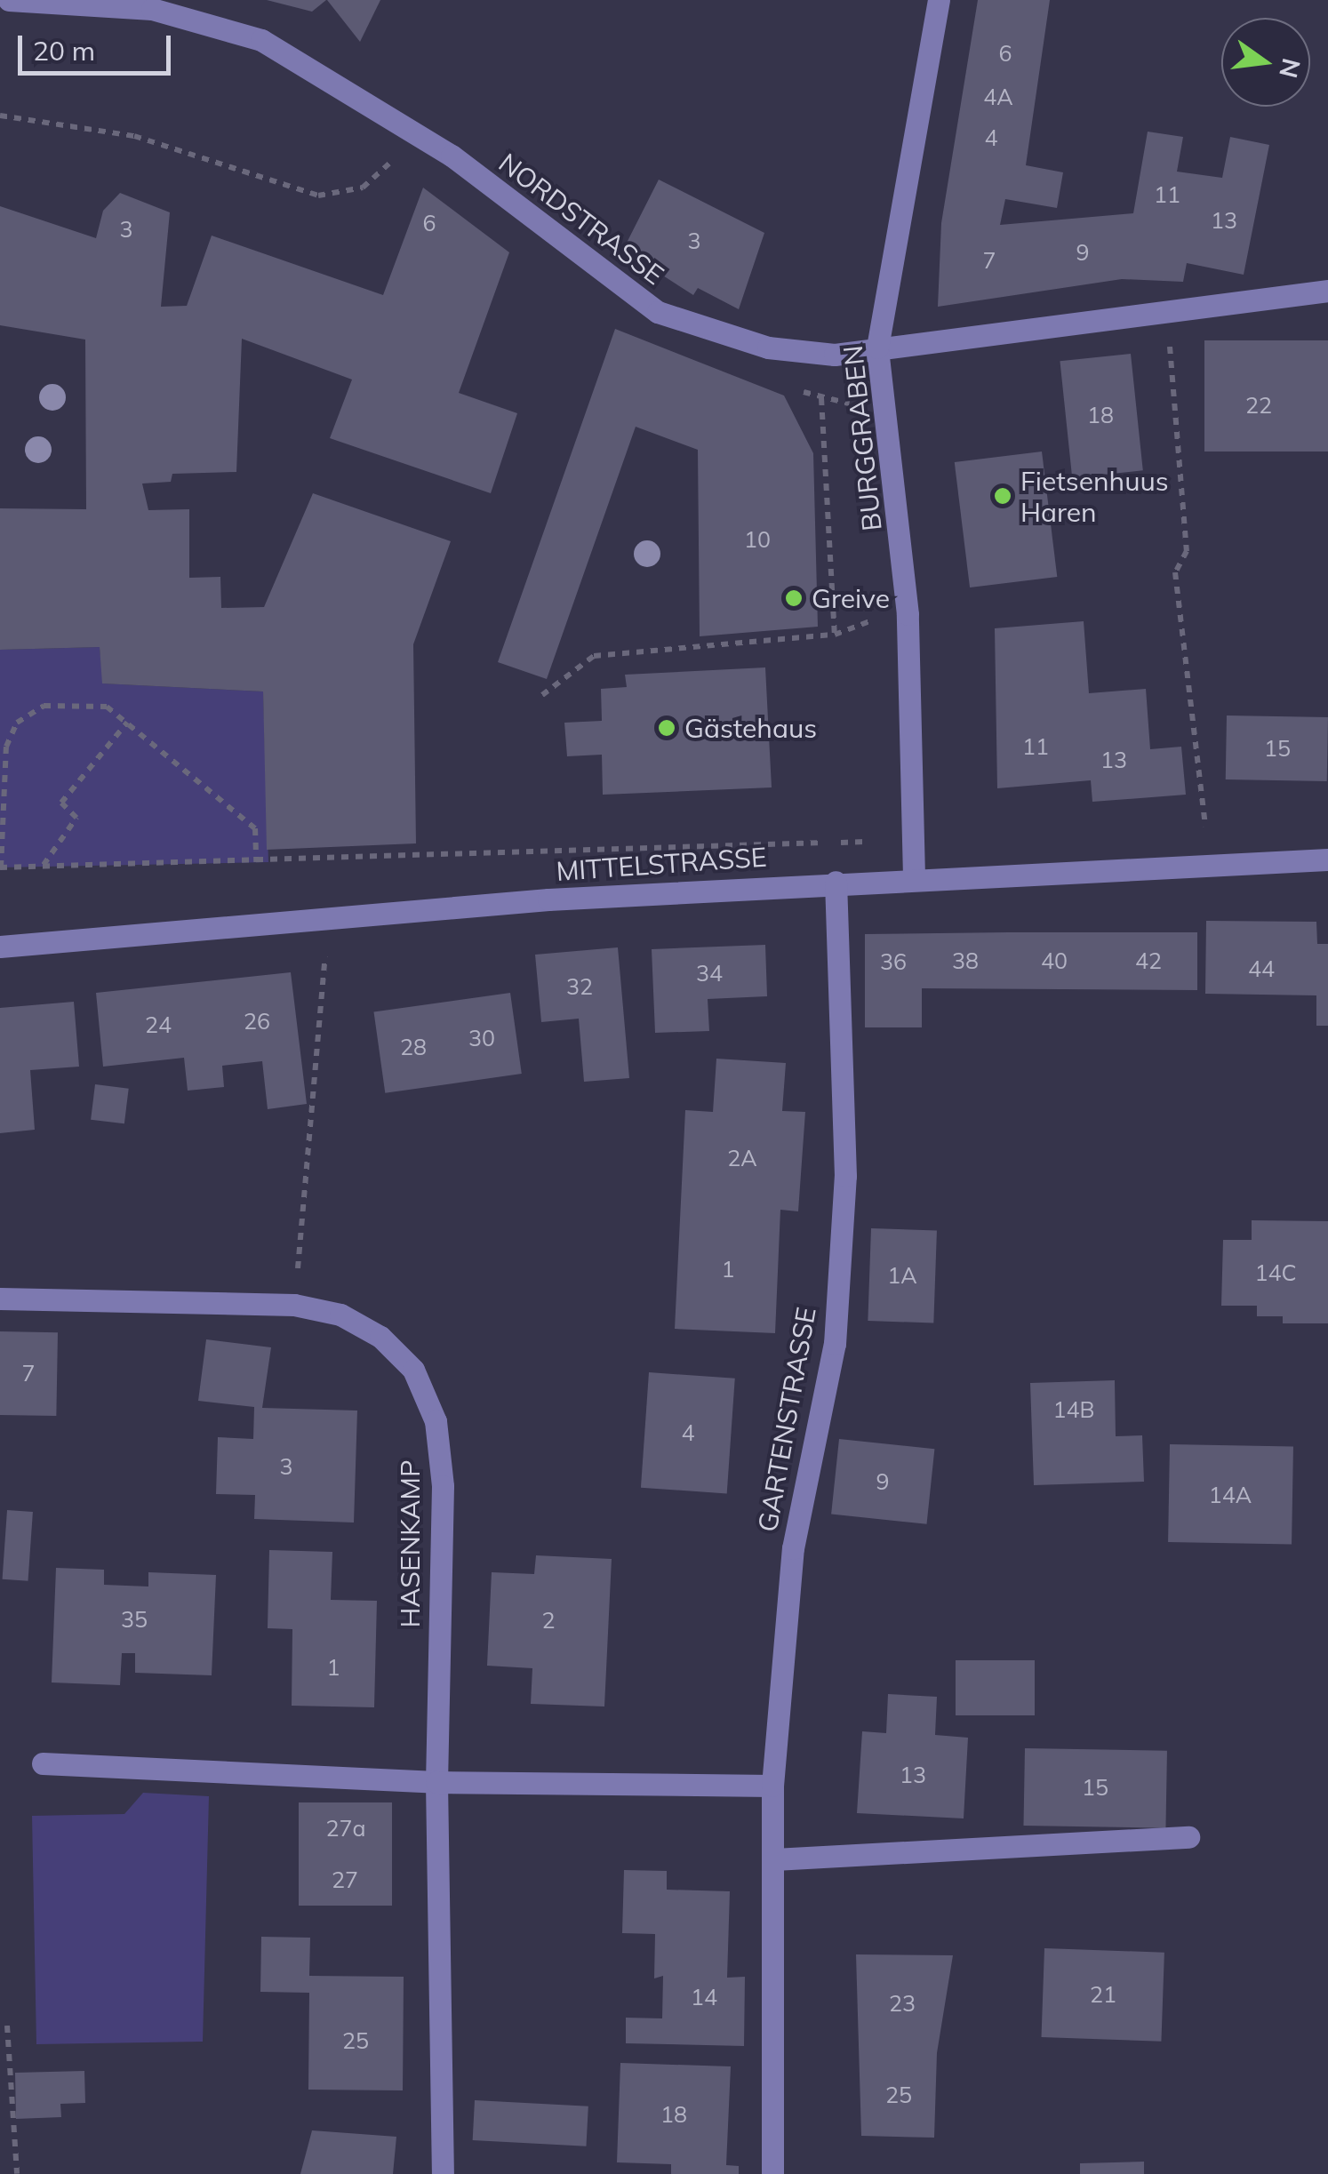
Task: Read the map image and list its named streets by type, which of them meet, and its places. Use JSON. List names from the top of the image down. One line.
{"streets":{"street":["NORDSTRASSE","BURGGRABEN","MITTELSTRASSE","GARTENSTRASSE","HASENKAMP"]},"crossings":[["NORDSTRASSE","BURGGRABEN"],["BURGGRABEN","MITTELSTRASSE"],["MITTELSTRASSE","GARTENSTRASSE"]],"places":["Fietsenhuus Haren","Greive","Gästehaus"],"house_numbers":["6","4A","4","11","13","6","3","3","9","7","22","18","10","11","15","13","38","40","42","36","44","34","32","26","24","30","28","2A","1","14C","1A","7","14B","4","3","9","14A","35","2","1","13","15","27a","27","21","14","23","25","25","18"],"scale_bar":"20 m","north":"right"}
